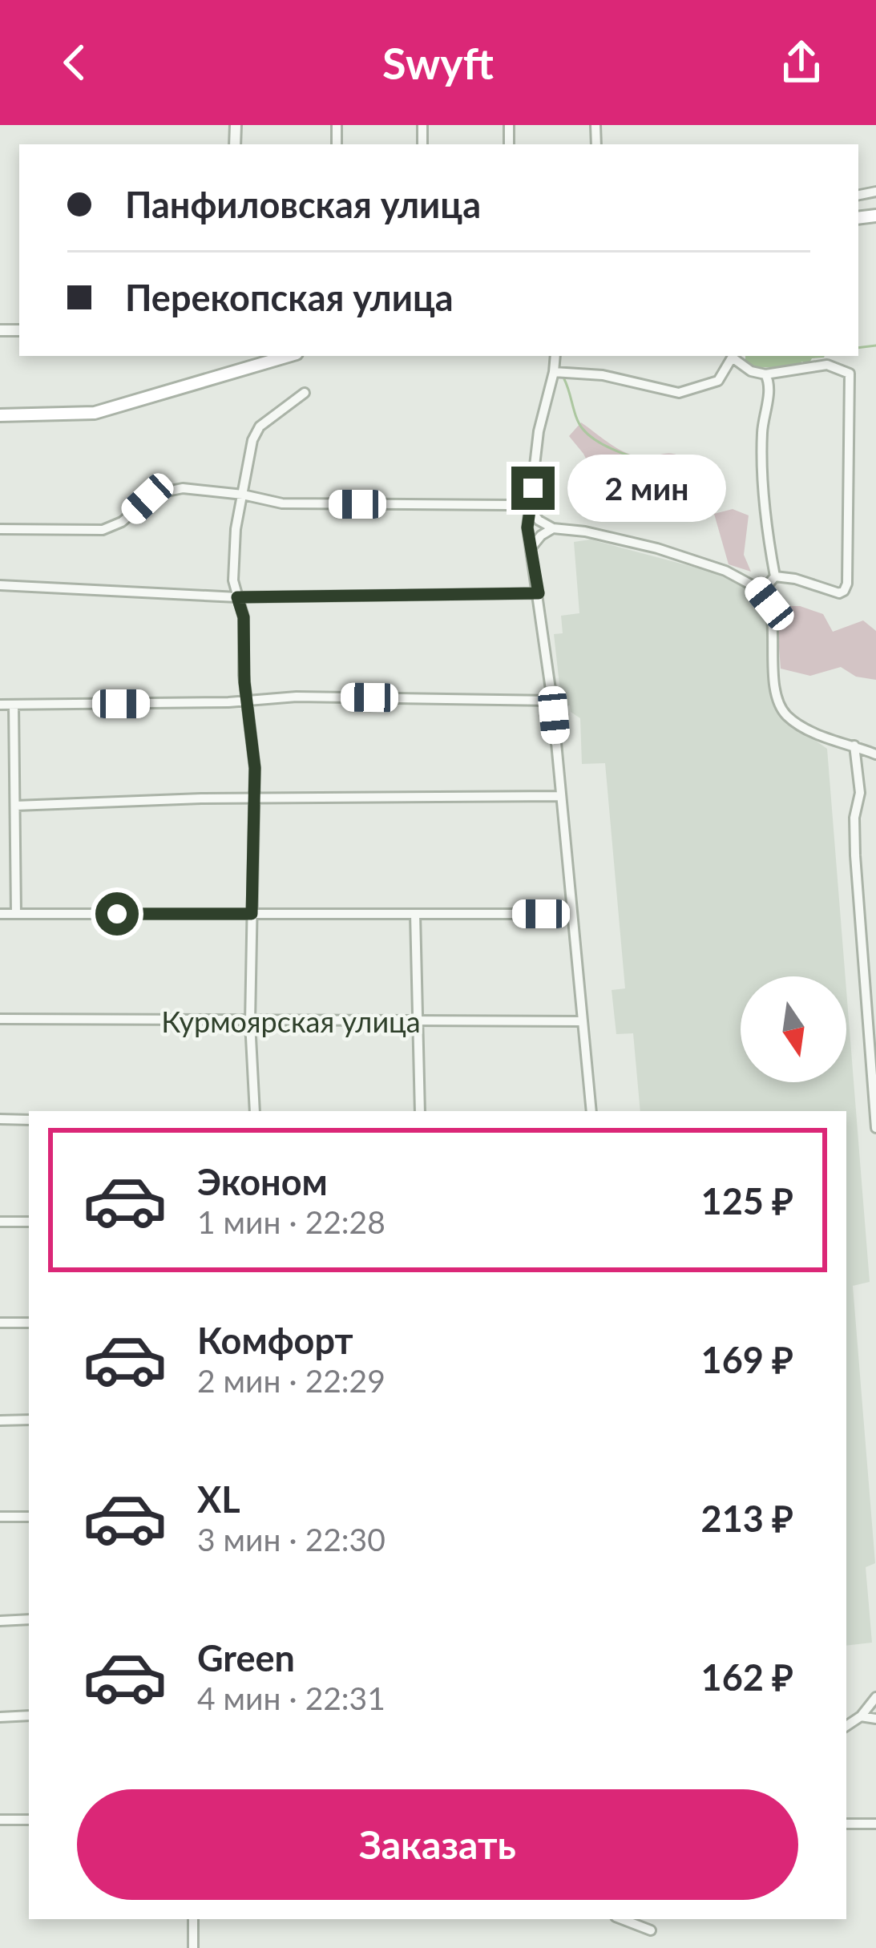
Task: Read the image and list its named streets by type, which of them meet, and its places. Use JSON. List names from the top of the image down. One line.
{"streets":{"street":["Курмоярская улица"]},"north":"bottom","page":{"header":"Swyft","banner":["Панфиловская улица","Перекопская улица"],"bubble":"2 мин","list":[{"name":"Эконом","note":"1 мин · 22:28","value":"125 ₽"},{"name":"Комфорт","note":"2 мин · 22:29","value":"169 ₽"},{"name":"XL","note":"3 мин · 22:30","value":"213 ₽"},{"name":"Green","note":"4 мин · 22:31","value":"162 ₽"}],"buttons":"Заказать"}}
